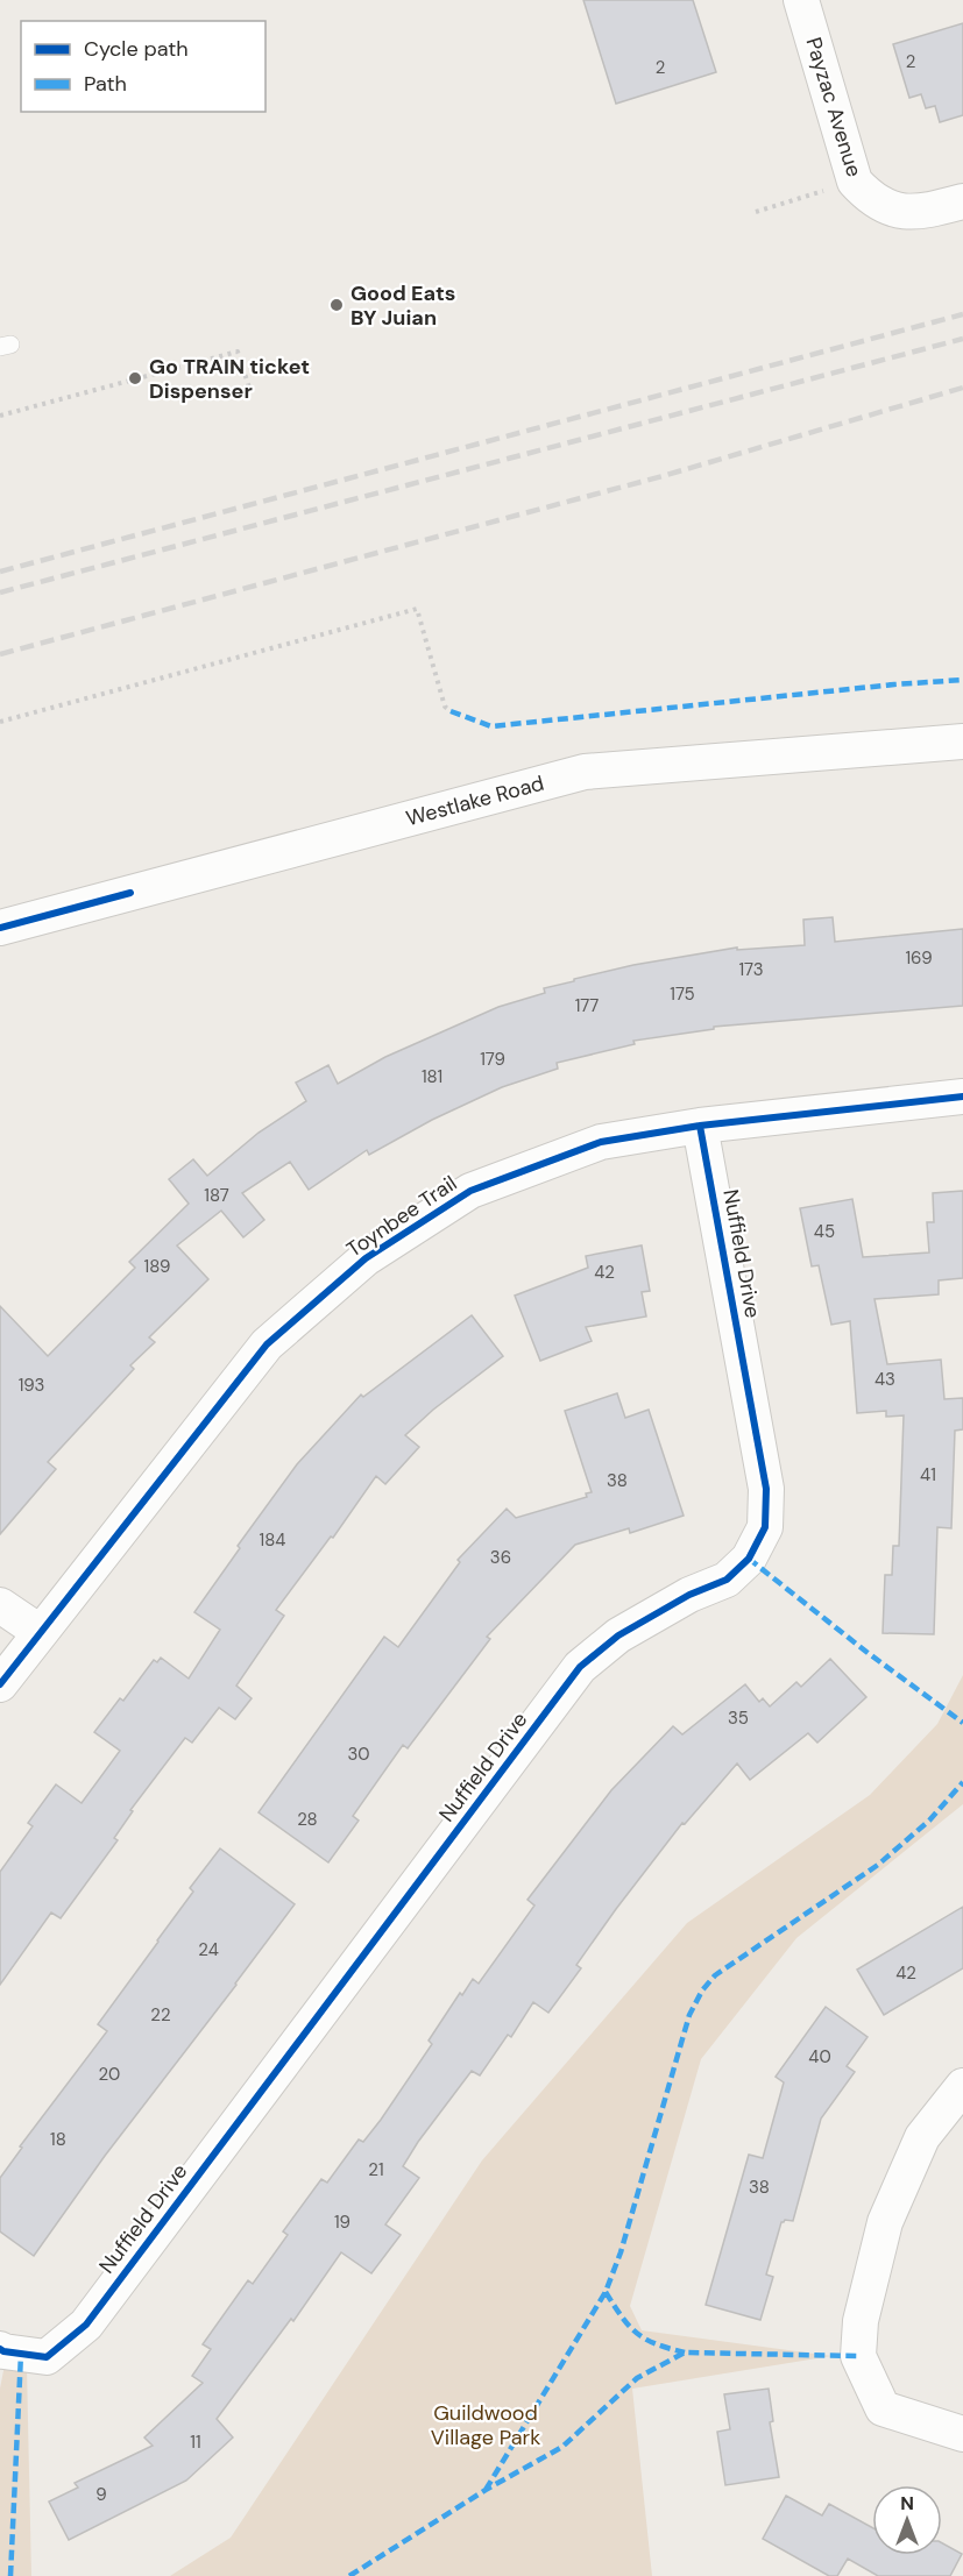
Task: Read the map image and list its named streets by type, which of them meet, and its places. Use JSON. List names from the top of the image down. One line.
{"streets":{"street":["Payzac Avenue","Westlake Road","Toynbee Trail","Nuffield Drive"]},"crossings":[["Toynbee Trail","Nuffield Drive"]],"parks":["Guildwood Village Park"],"places":["Good Eats BY Juian","Go TRAIN ticket Dispenser"],"house_numbers":["2","2","169","173","175","177","179","181","187","45","189","42","43","193","41","38","184","36","35","30","28","24","42","22","40","20","18","21","38","19","11","9"],"legend":["Cycle path","Path"],"north":"top"}
